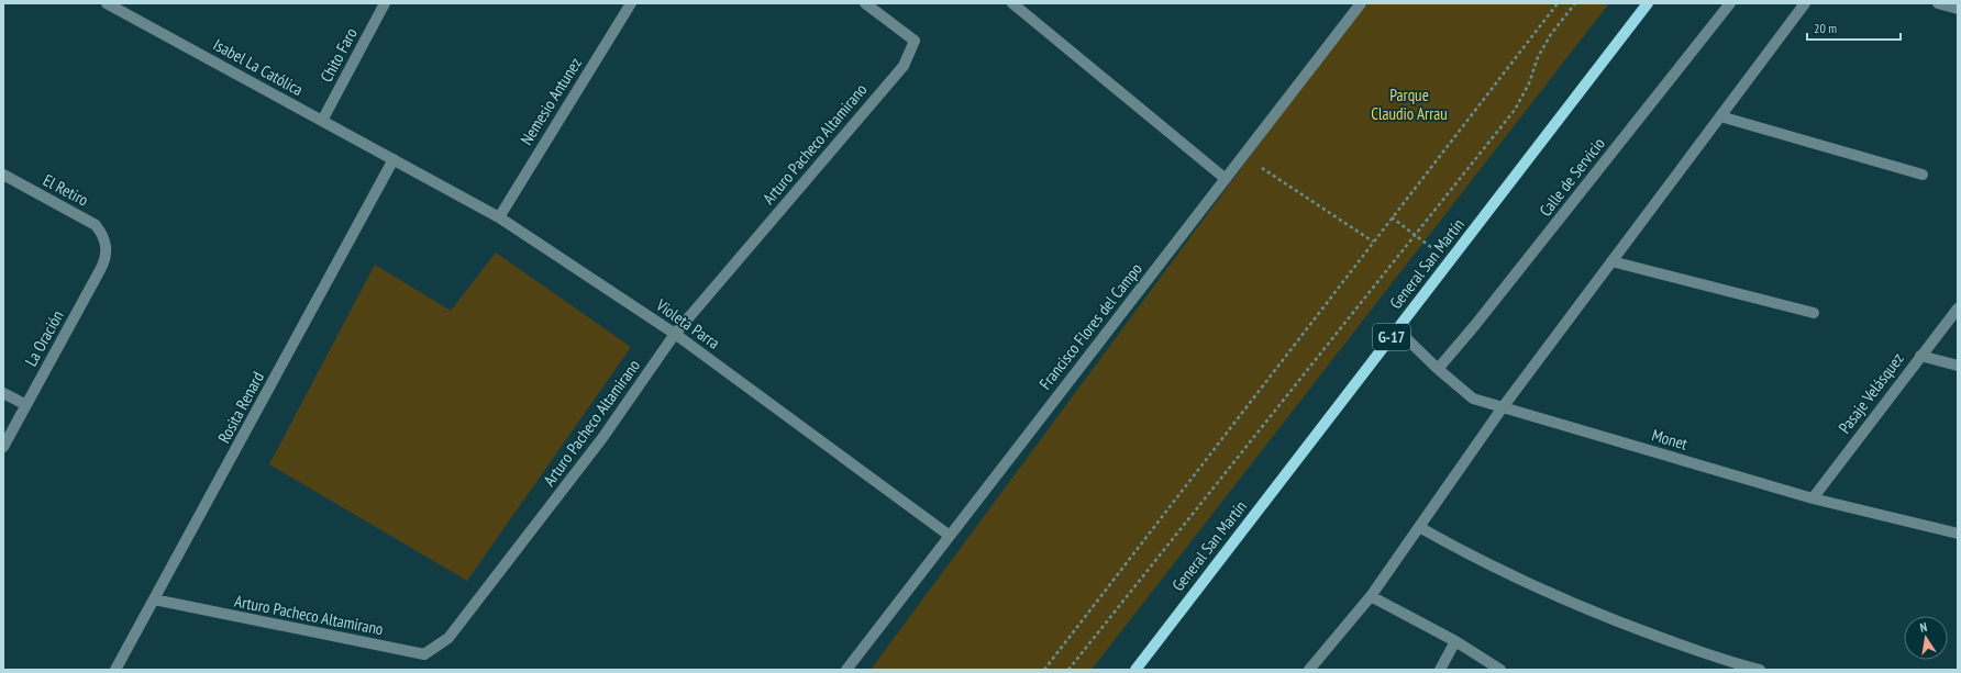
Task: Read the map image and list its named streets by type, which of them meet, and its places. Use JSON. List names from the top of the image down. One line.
{"streets":{"main road":["General San Martín","G-17"],"street":["Chito Faro","Isabel La Católica","Nemesio Antunez","Arturo Pacheco Altamirano","Calle de Servicio","El Retiro","Violeta Parra","Francisco Flores del Campo","La Oración","Pasaje Velásquez","Rosita Renard","Monet"]},"crossings":[["Chito Faro","Isabel La Católica"],["Isabel La Católica","Violeta Parra"],["Isabel La Católica","Rosita Renard"],["Nemesio Antunez","Violeta Parra"],["Arturo Pacheco Altamirano","Violeta Parra"],["Arturo Pacheco Altamirano","Rosita Renard"],["Calle de Servicio","Monet"],["El Retiro","La Oración"],["General San Martín","Monet"],["Violeta Parra","Francisco Flores del Campo"],["Violeta Parra","Rosita Renard"],["Pasaje Velásquez","Monet"]],"parks":["Parque Claudio Arrau"],"scale_bar":"20 m","north":"top"}
